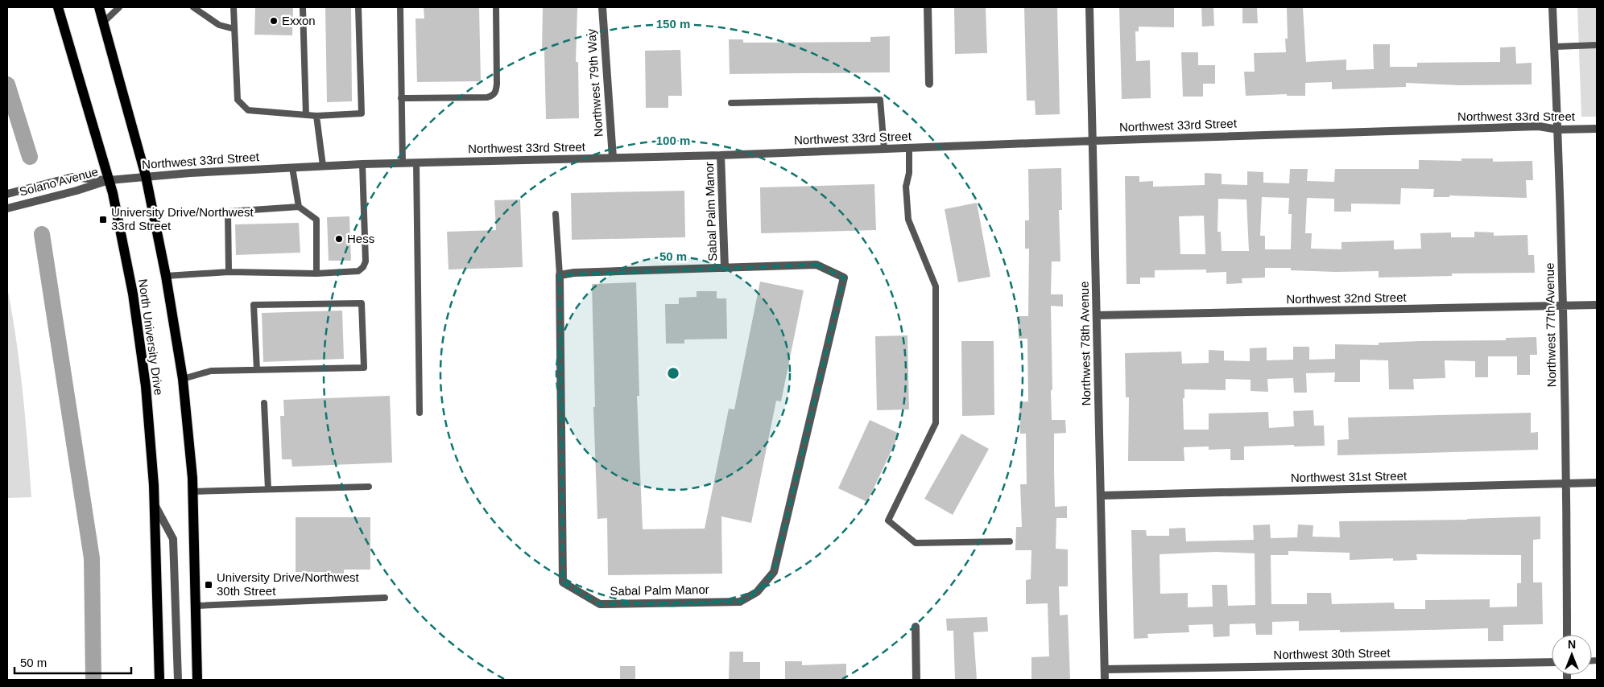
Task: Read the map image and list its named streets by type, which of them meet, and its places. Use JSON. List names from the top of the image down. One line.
{"streets":{"main road":["North University Drive"],"street":["Northwest 79th Way","Northwest 33rd Street","Solano Avenue","Sabal Palm Manor","Northwest 32nd Street","Northwest 77th Avenue","Northwest 78th Avenue","Northwest 31st Street","Northwest 30th Street"]},"crossings":[["Northwest 79th Way","Northwest 33rd Street"],["Northwest 33rd Street","Solano Avenue"],["Northwest 33rd Street","Sabal Palm Manor"],["Northwest 33rd Street","Northwest 77th Avenue"],["Northwest 33rd Street","North University Drive"],["Northwest 33rd Street","Northwest 78th Avenue"],["Solano Avenue","North University Drive"],["Northwest 32nd Street","Northwest 77th Avenue"],["Northwest 32nd Street","Northwest 78th Avenue"],["Northwest 77th Avenue","Northwest 31st Street"],["Northwest 78th Avenue","Northwest 31st Street"],["Northwest 78th Avenue","Northwest 30th Street"]],"places":{"other":["Exxon","Hess"],"transit":["University Drive/Northwest 33rd Street","University Drive/Northwest 30th Street"]},"scale_bar":"50 m","north":"top","rings":["150 m","100 m","50 m"]}
